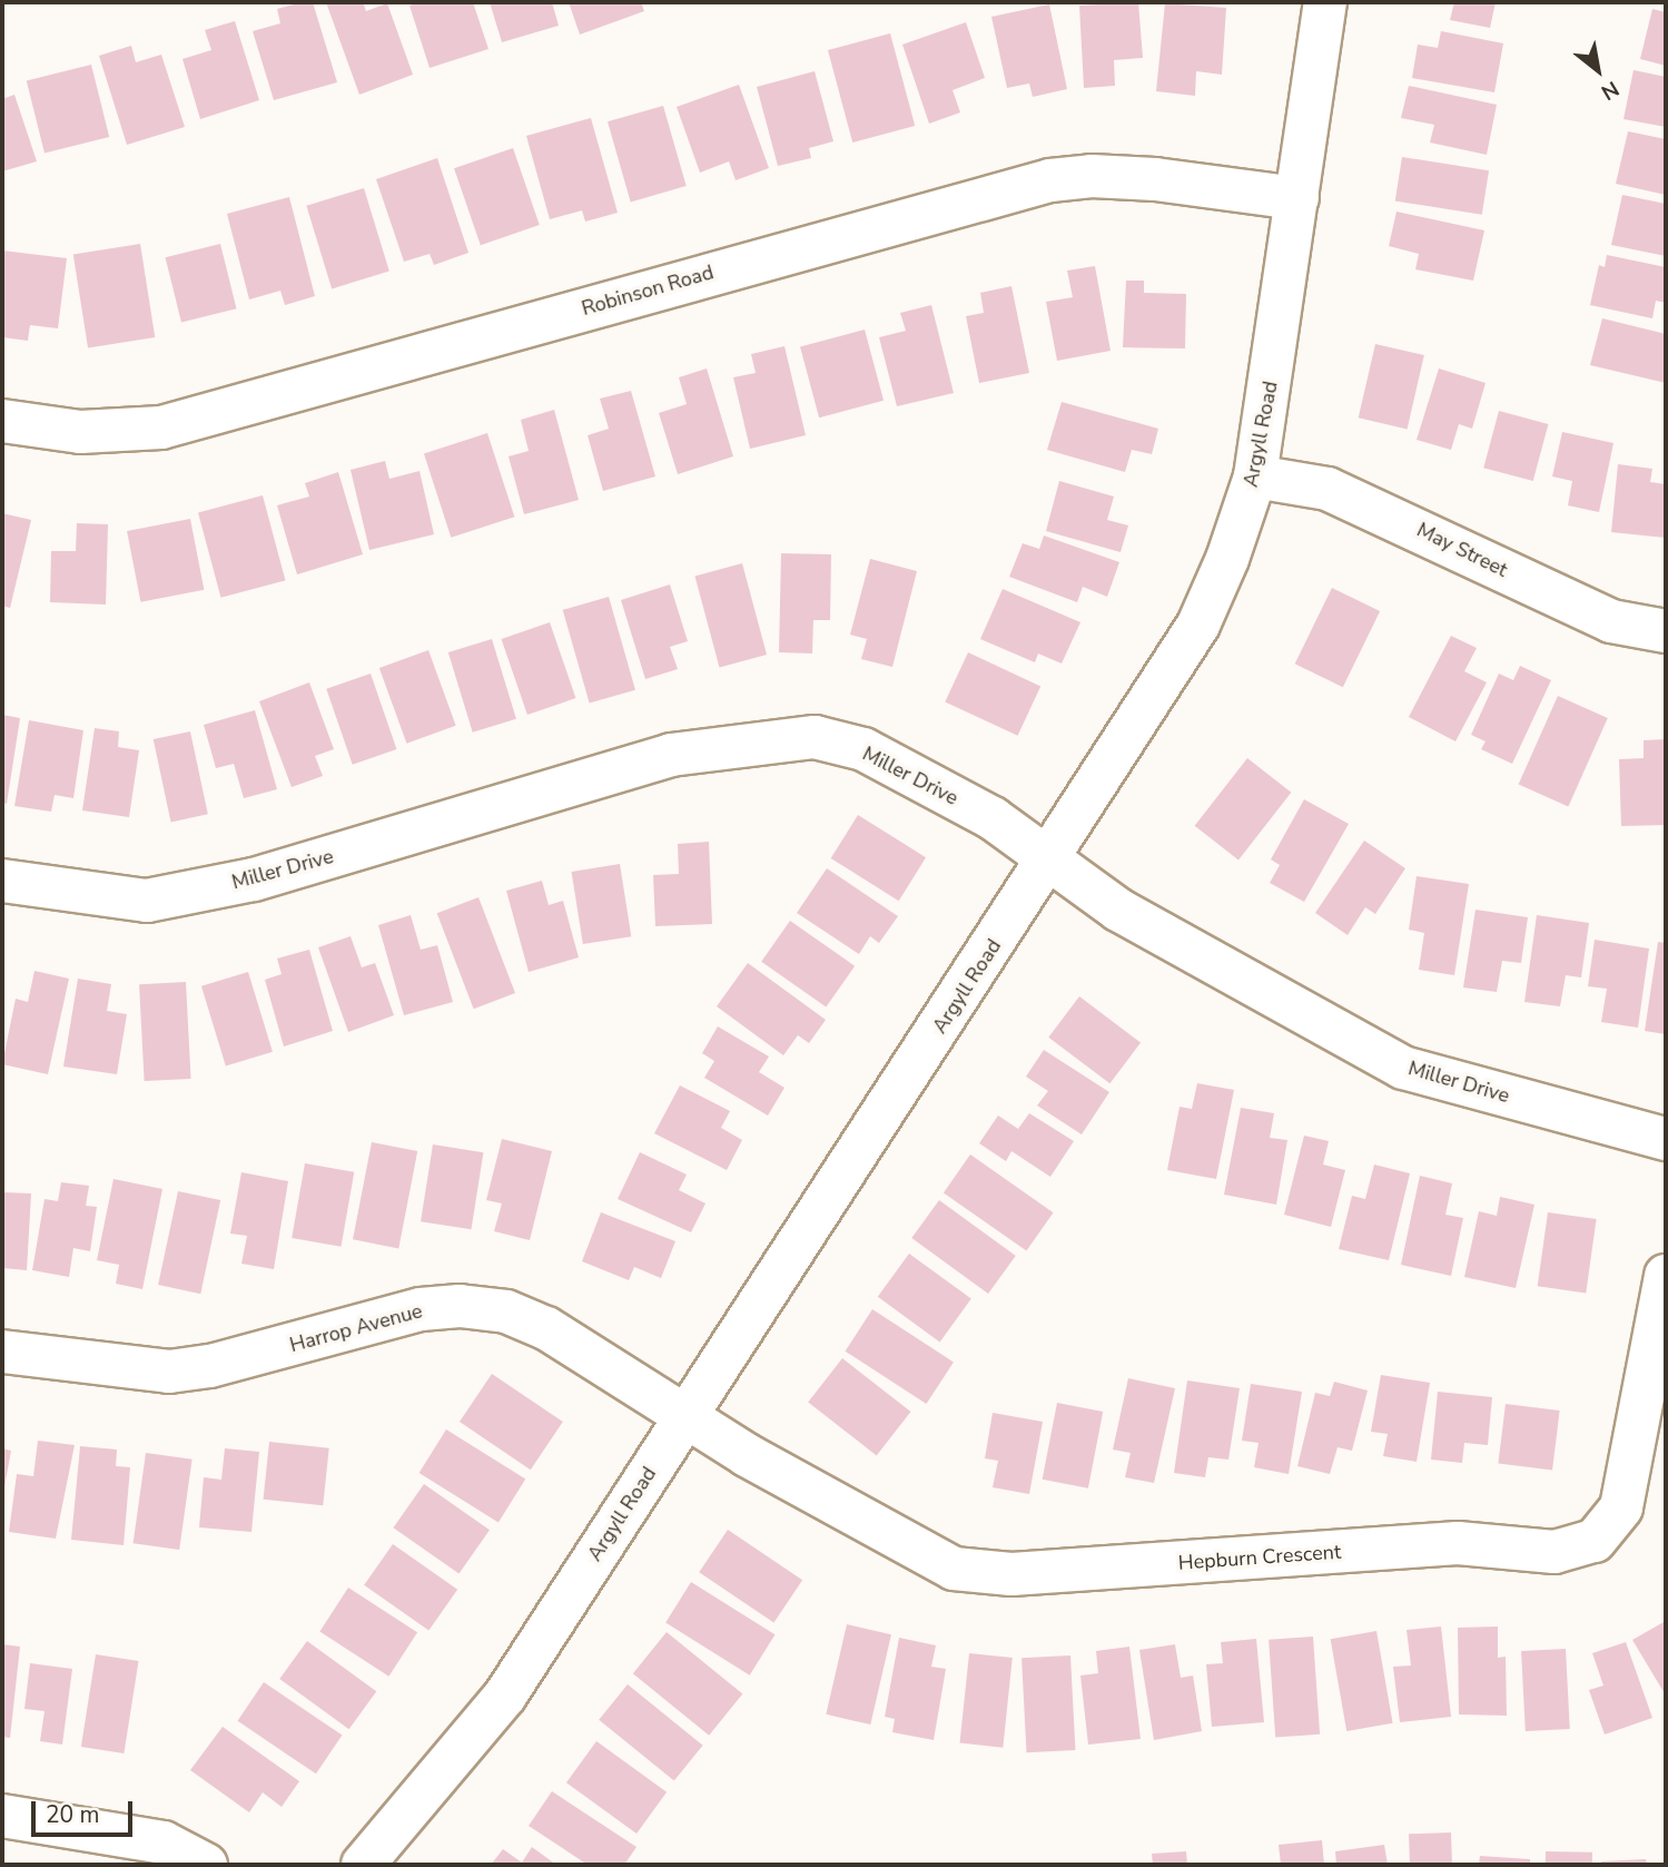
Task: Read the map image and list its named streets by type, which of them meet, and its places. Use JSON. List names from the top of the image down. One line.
{"streets":{"street":["Robinson Road","Argyll Road","May Street","Miller Drive","Harrop Avenue","Hepburn Crescent"]},"crossings":[["Robinson Road","Argyll Road"],["Argyll Road","May Street"],["Argyll Road","Miller Drive"],["Argyll Road","Harrop Avenue"],["Argyll Road","Hepburn Crescent"],["Harrop Avenue","Hepburn Crescent"]],"scale_bar":"20 m","north":"bottom right"}
